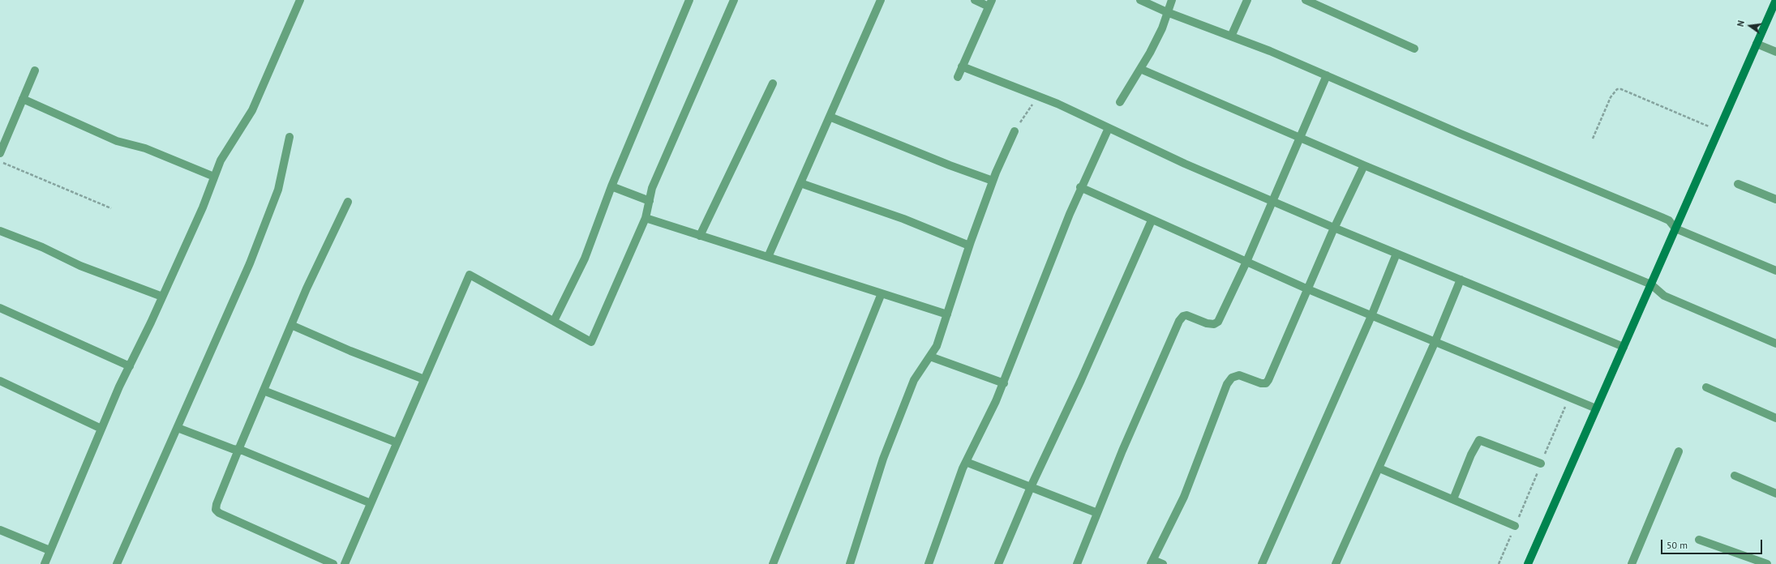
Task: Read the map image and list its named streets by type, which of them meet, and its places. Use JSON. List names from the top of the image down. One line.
{"scale_bar":"50 m","north":"left"}
